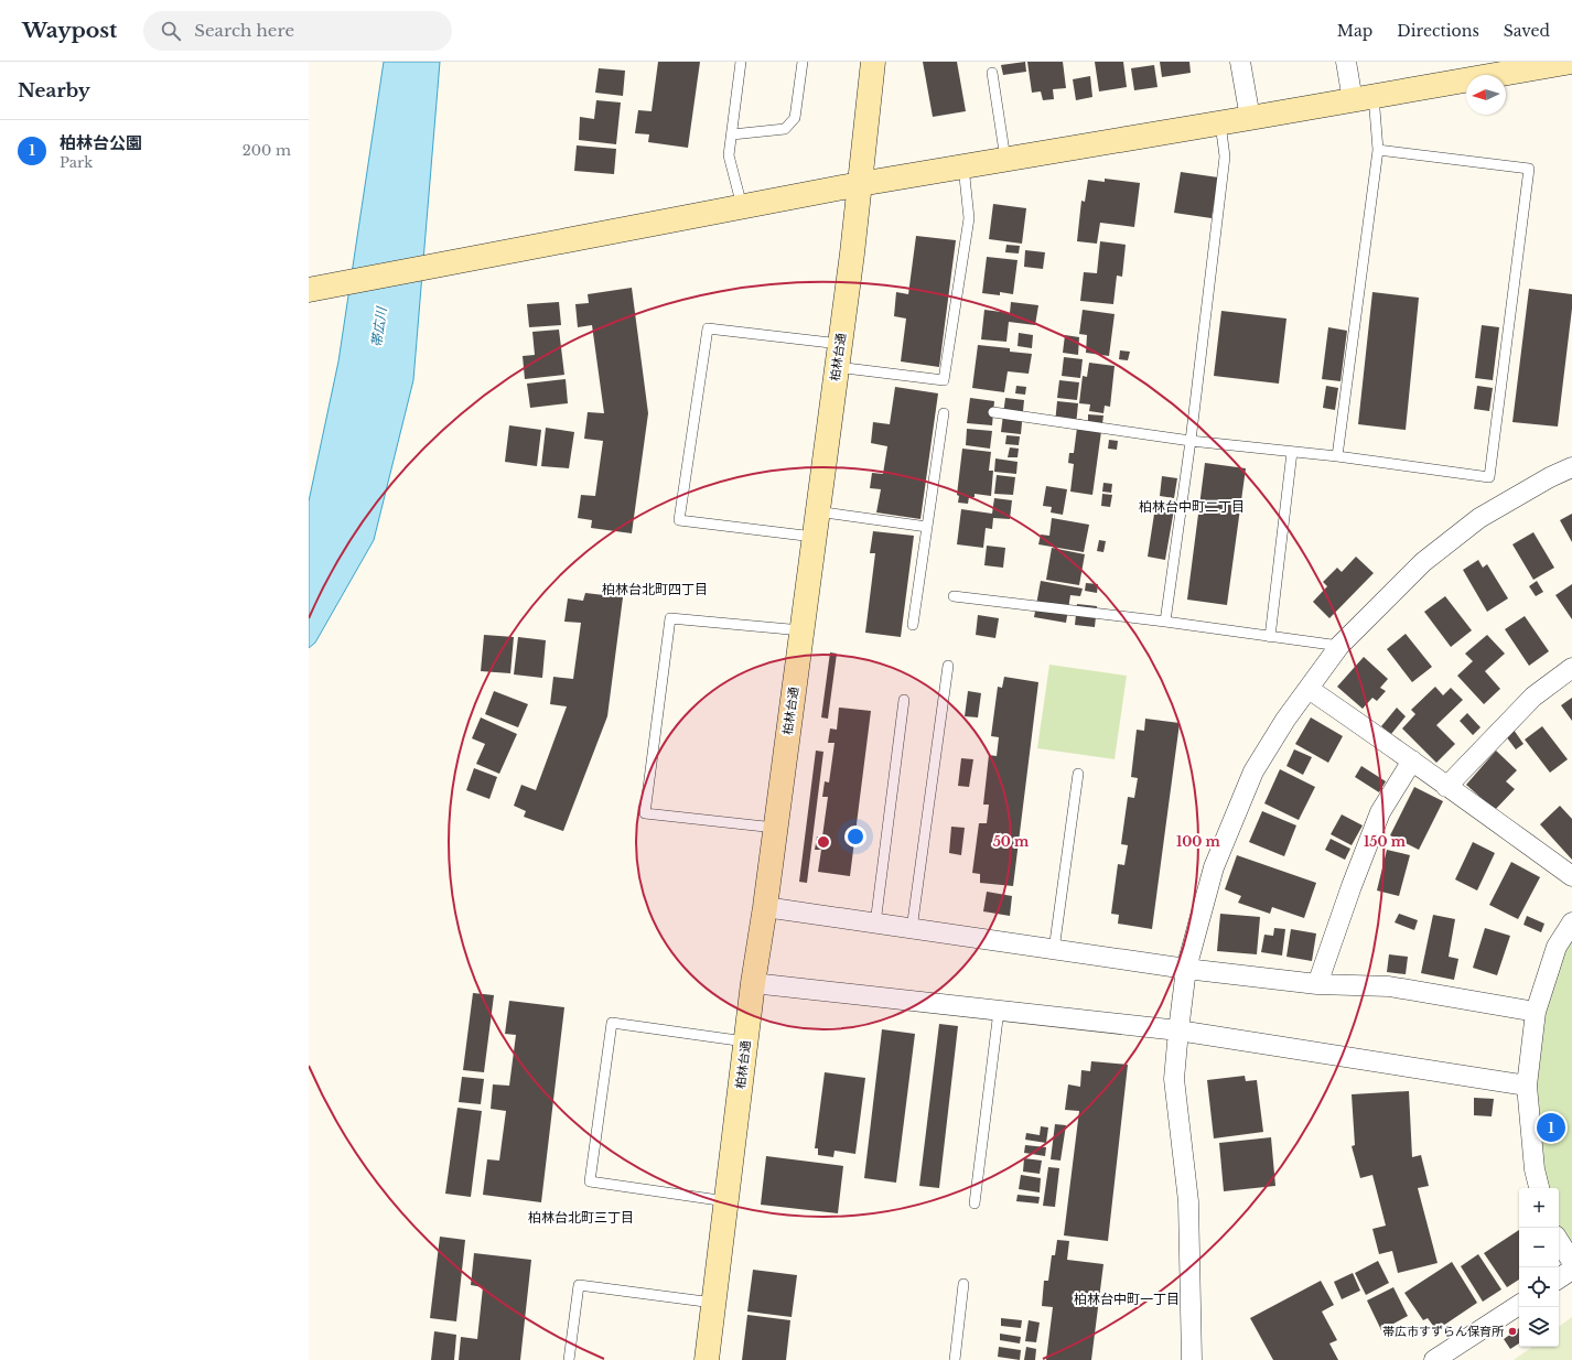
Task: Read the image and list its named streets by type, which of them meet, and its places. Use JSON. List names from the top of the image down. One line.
{"streets":{"street":["柏林台通"]},"districts":["柏林台中町二丁目","柏林台北町四丁目","柏林台北町三丁目","柏林台中町一丁目"],"water":["帯広川"],"places":["帯広市すずらん保育所"],"north":"left","page":{"header":"Waypost","search":"Search here","nav":["Map","Directions","Saved"],"heading":"Nearby","list":[{"mark":"1","name":"柏林台公園","note":"Park","value":"200 m"}],"pins":"1","map_buttons":["+","−"]},"rings":["50 m","100 m","150 m"]}
